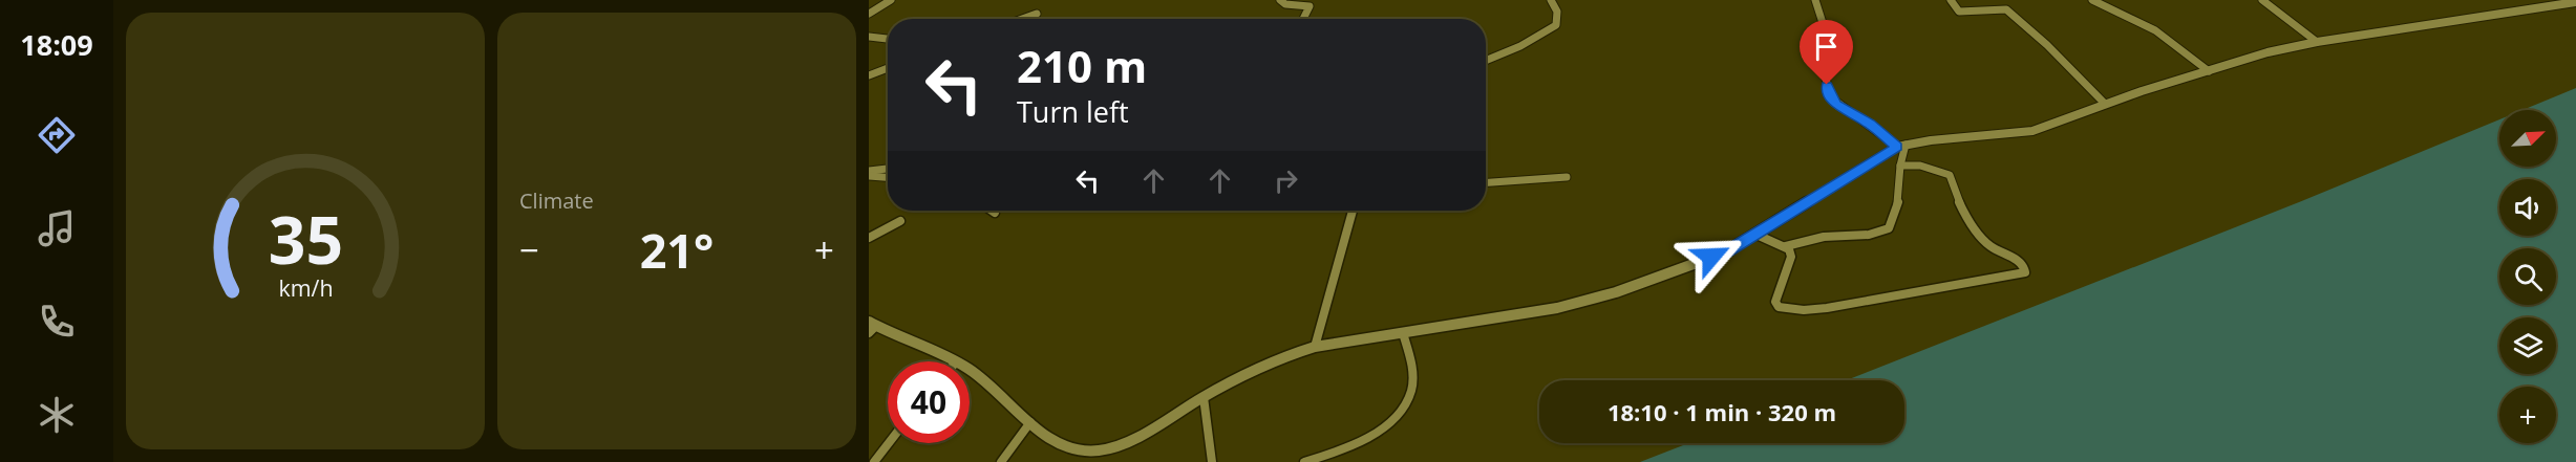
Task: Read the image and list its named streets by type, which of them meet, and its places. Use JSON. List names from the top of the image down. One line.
{"north":"top right","page":{"tabs":"18:09","tile":"Climate","turn":["210 m","Turn left"],"map_buttons":"+","heat":["−","21°","+"],"limit":"40","trip":"18:10 · 1 min · 320 m","gauge":["35","km/h"]}}
